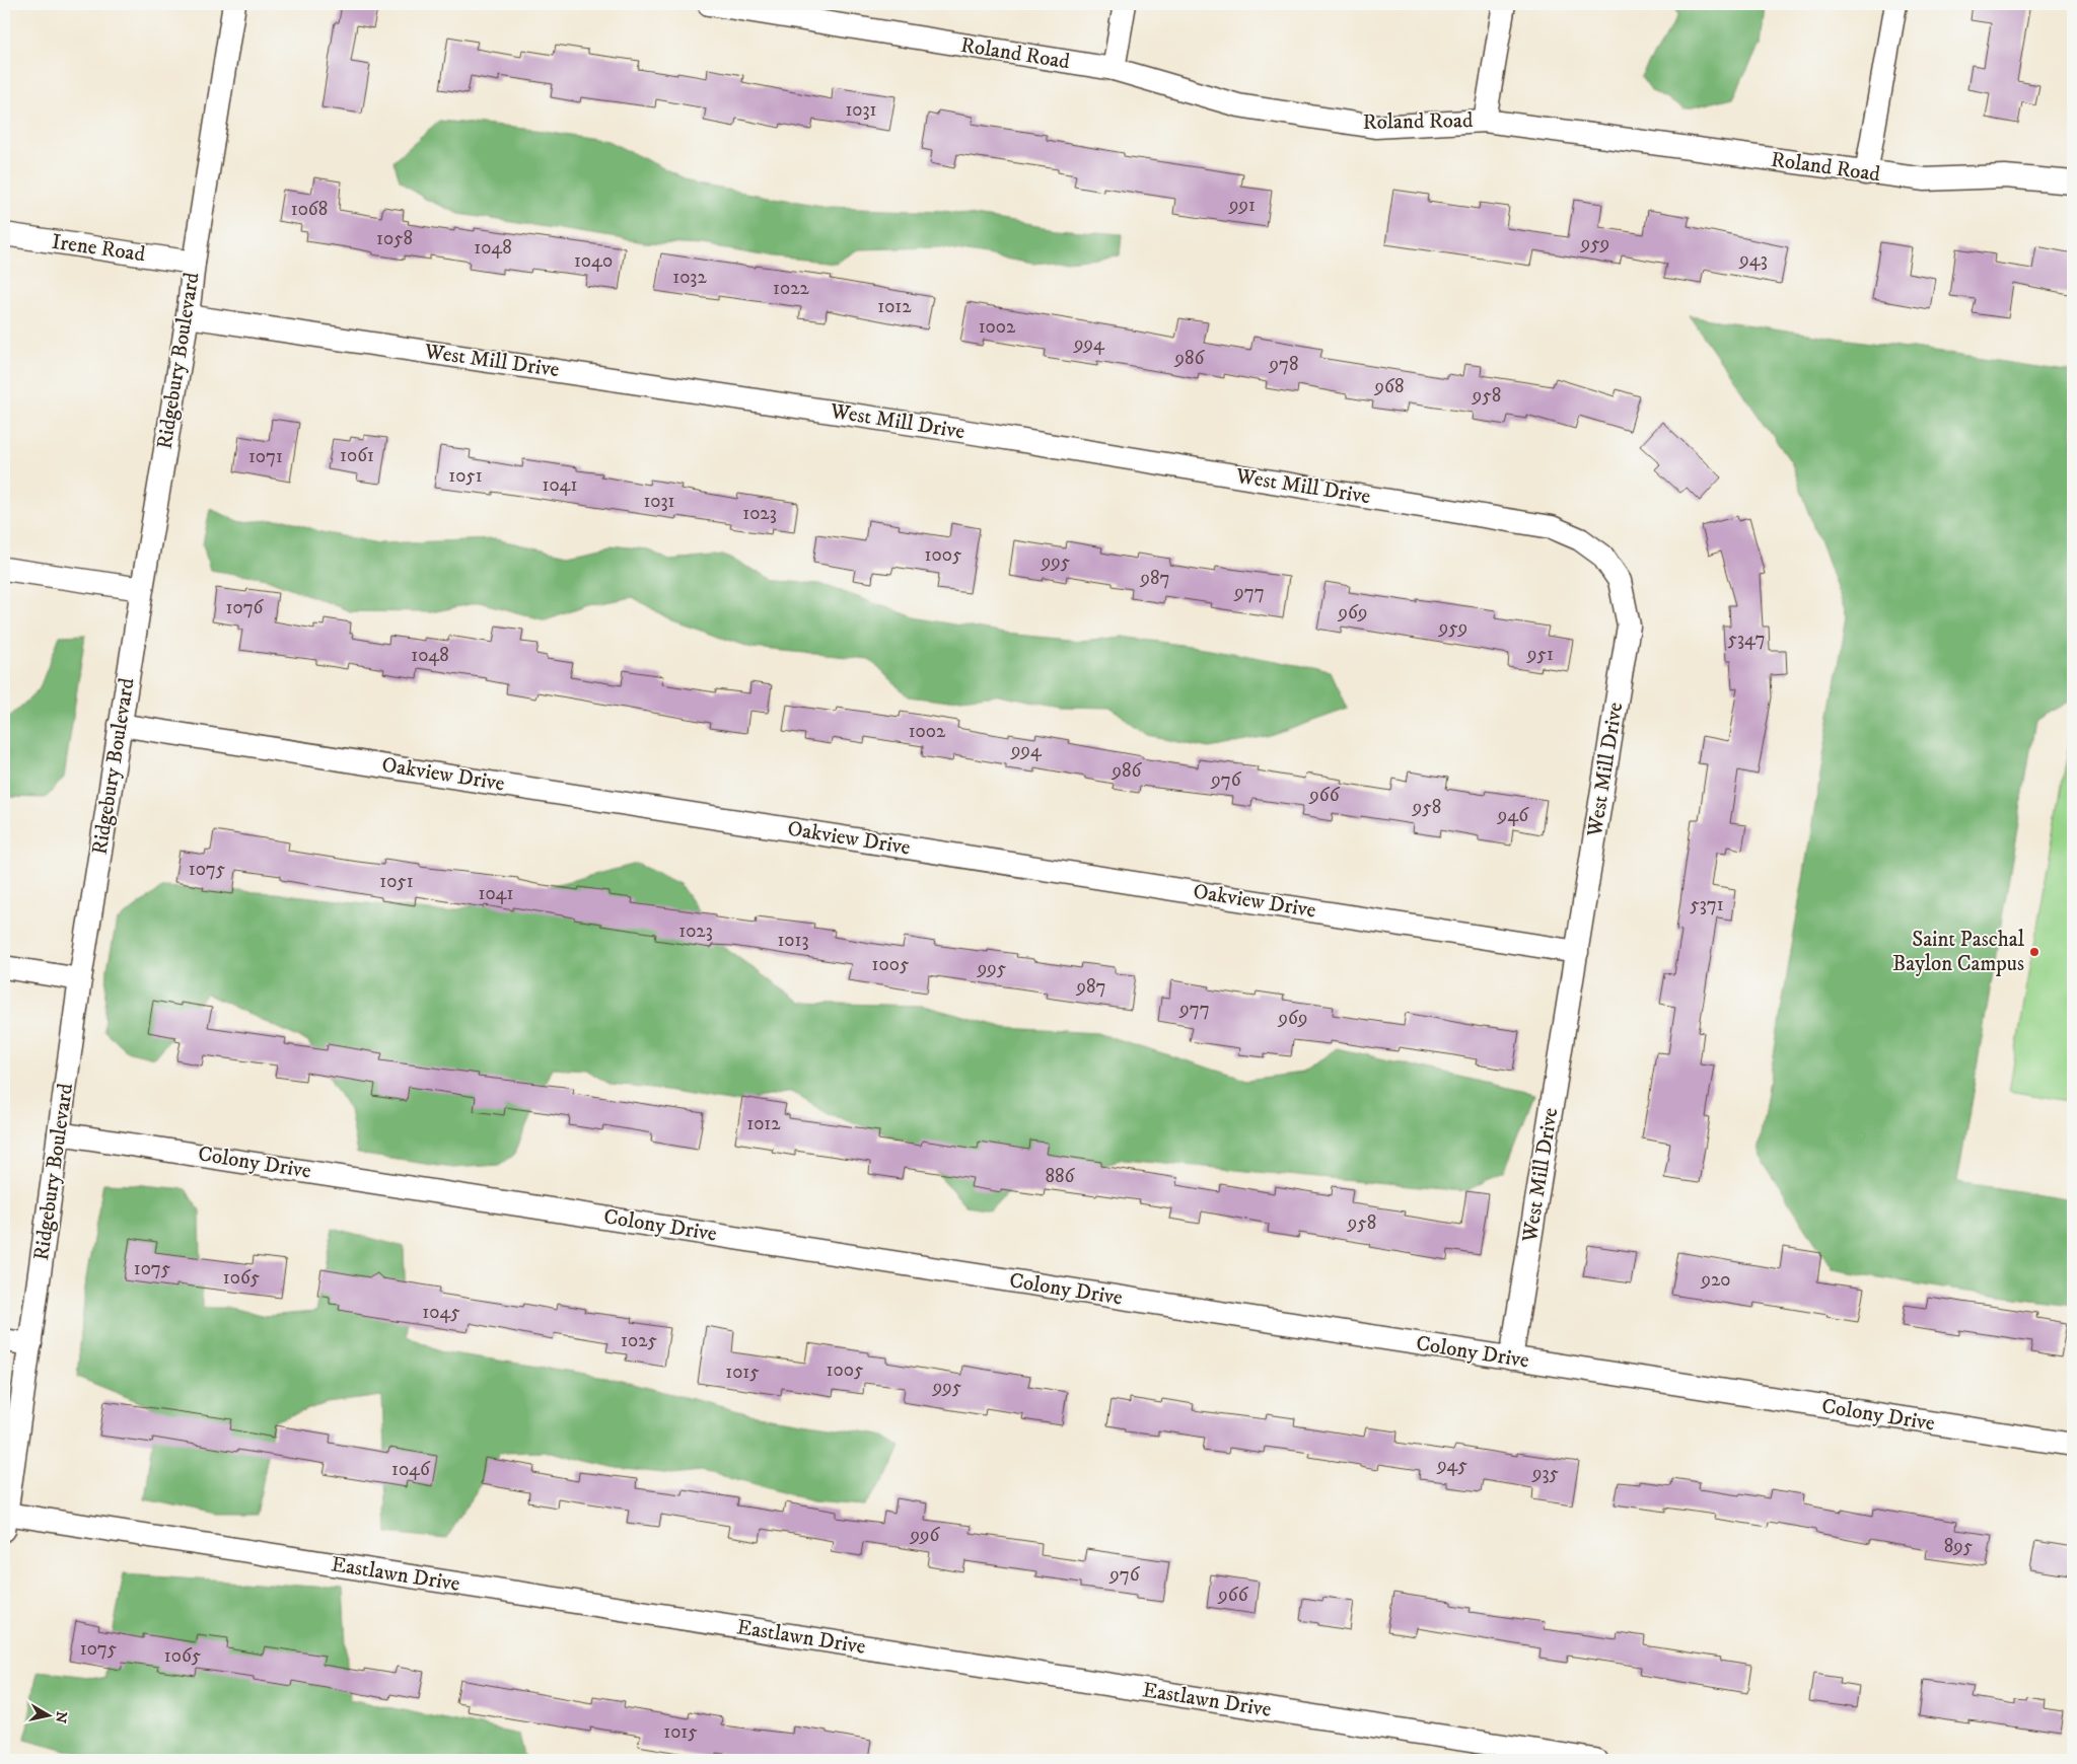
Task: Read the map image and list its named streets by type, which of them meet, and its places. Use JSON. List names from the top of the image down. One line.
{"streets":{"street":["Roland Road","Irene Road","Ridgebury Boulevard","West Mill Drive","Oakview Drive","Colony Drive","Eastlawn Drive"]},"crossings":[["Irene Road","Ridgebury Boulevard"],["Ridgebury Boulevard","West Mill Drive"],["Ridgebury Boulevard","Oakview Drive"],["Ridgebury Boulevard","Colony Drive"],["Ridgebury Boulevard","Eastlawn Drive"],["West Mill Drive","Oakview Drive"],["West Mill Drive","Colony Drive"]],"places":["Saint Paschal Baylon Campus"],"house_numbers":["1031","991","1068","1058","959","1048","943","1040","1032","1022","1012","1002","994","986","978","968","958","1061","1071","1051","1041","1031","1023","1005","995","987","977","1076","969","959","5347","951","1048","1002","994","986","976","966","958","946","1075","1051","1041","5371","1023","1013","1005","995","987","977","969","1012","886","958","1075","1065","920","1045","1025","1005","1015","995","945","1046","935","996","895","976","966","1075","1065","1015"],"north":"right"}
